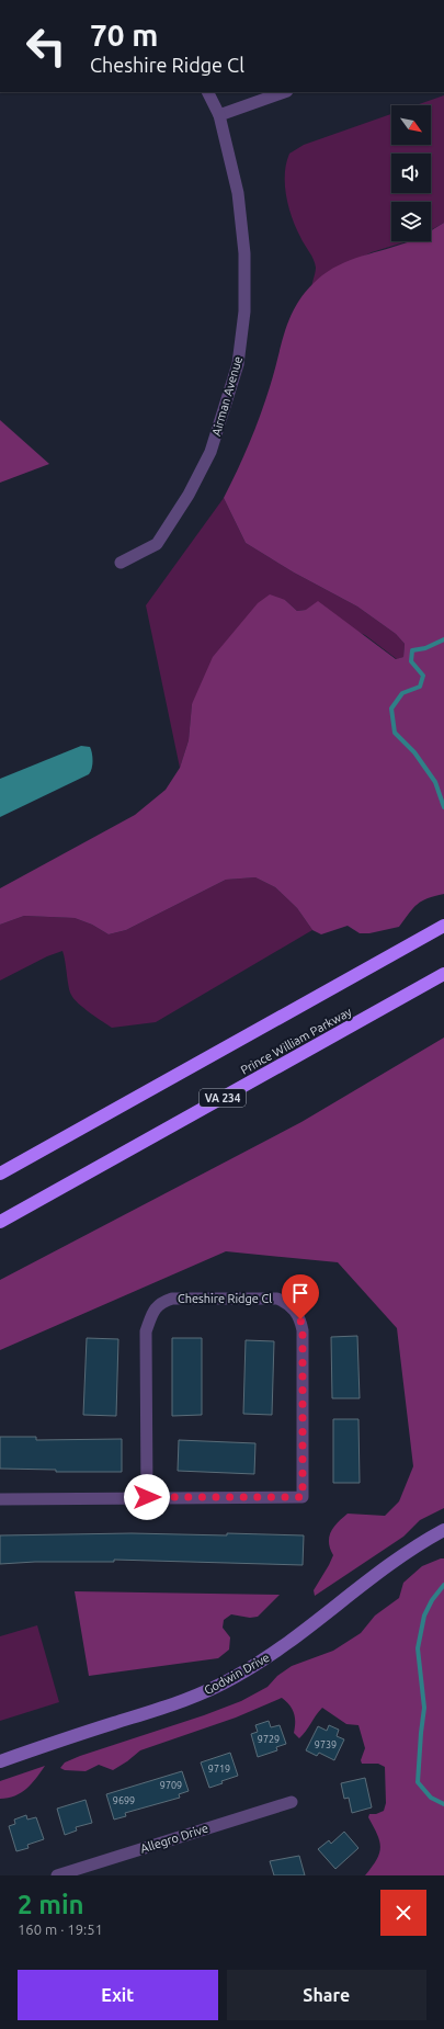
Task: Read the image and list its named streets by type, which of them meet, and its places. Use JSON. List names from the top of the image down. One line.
{"streets":{"highway":["Prince William Parkway","VA 234"],"street":["Airman Avenue","Cheshire Ridge Cl","Godwin Drive","Allegro Drive"]},"house_numbers":["9729","9739","9719","9709","9699"],"north":"bottom right","page":{"turn":["70 m","Cheshire Ridge Cl"],"heading":["2 min","160 m · 19:51"],"buttons":["Exit","Share"]}}
